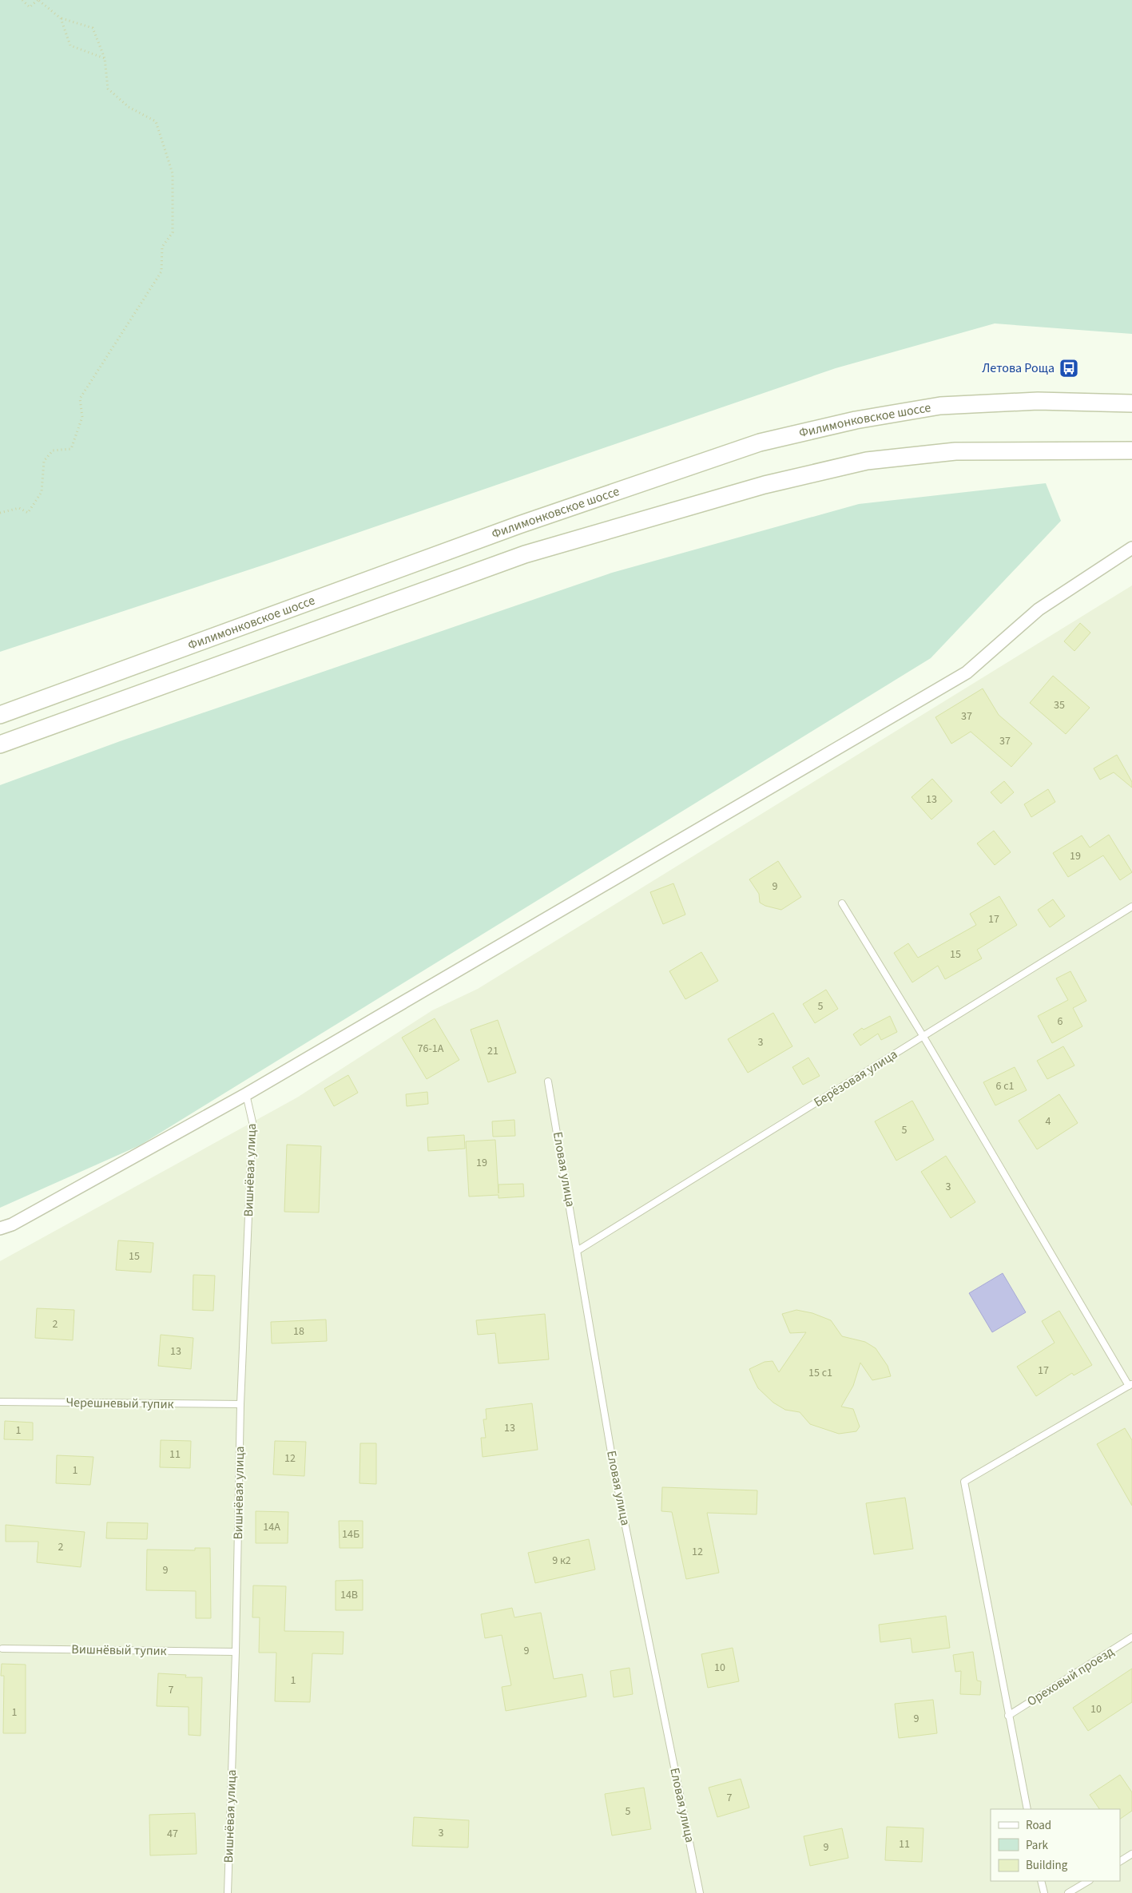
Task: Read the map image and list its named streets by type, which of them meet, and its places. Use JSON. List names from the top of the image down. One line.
{"streets":{"main road":["Филимонковское шоссе"],"lane":["Берёзовая улица","Еловая улица","Вишнёвая улица","Черешневый тупик","Вишнёвый тупик","Ореховый проезд"]},"crossings":[["Берёзовая улица","Еловая улица"],["Вишнёвая улица","Черешневый тупик"],["Вишнёвая улица","Вишнёвый тупик"]],"places":{"bus stop":["Летова Роща"]},"house_numbers":["35","37","37","13","19","9","17","15","5","6","3","76-1А","21","6 с1","4","5","19","3","15","2","18","13","17","15 с1","13","1","11","12","1","14А","14Б","2","12","9 к2","9","14В","9","10","1","7","10","1","9","7","5","3","47","11","9"],"legend":["Road","Park","Building"]}
